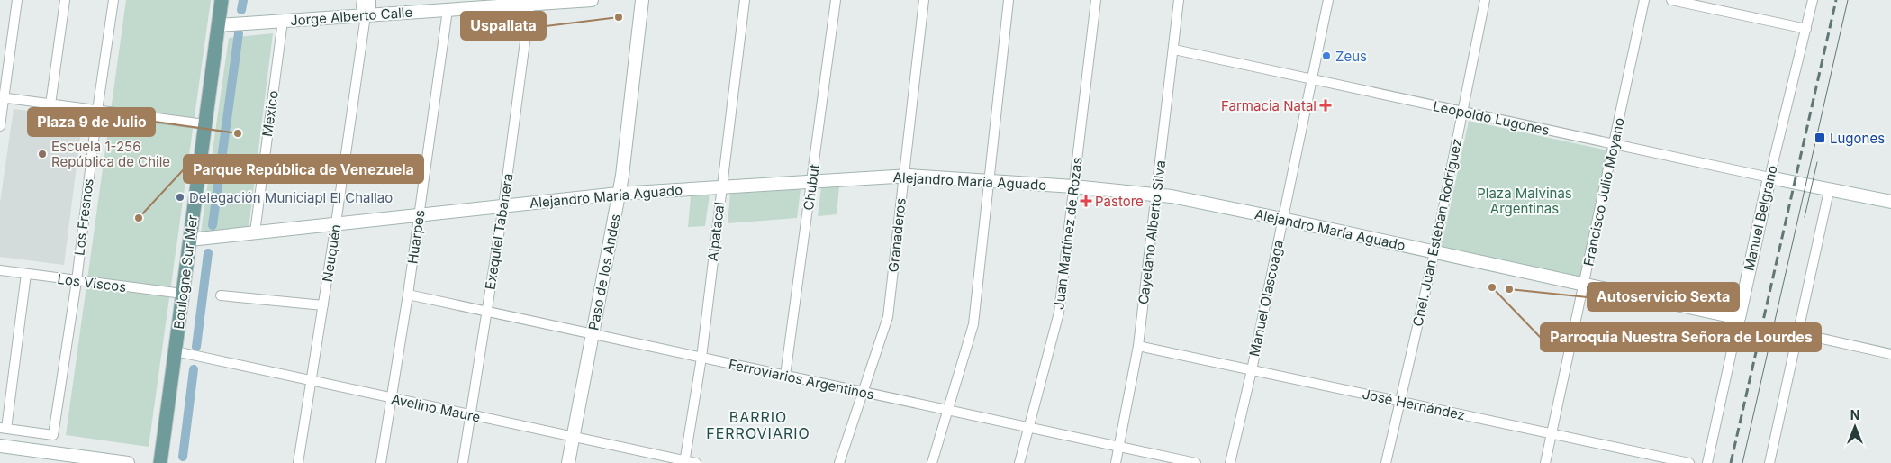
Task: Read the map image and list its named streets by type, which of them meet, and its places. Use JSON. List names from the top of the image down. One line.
{"streets":{"main road":["Boulogne Sur Mer"],"street":["Jorge Alberto Calle","Mexico","Leopoldo Lugones","Alejandro María Aguado","Chubut","Francisco Julio Moyano","Los Fresnos","Manuel Belgrano","Exequiel Tabanera","Alpatacal","Cayetano Alberto Silva","Cnel. Juan Esteban Rodríguez","Juan Martínez de Rozas","Granaderos","Huarpes","Neuquén","Paso de los Andes","Los Viscos","Manuel Olascoaga","Ferroviarios Argentinos","José Hernández","Avelino Maure"]},"crossings":[["Jorge Alberto Calle","Mexico"],["Jorge Alberto Calle","Exequiel Tabanera"],["Jorge Alberto Calle","Huarpes"],["Jorge Alberto Calle","Neuquén"],["Jorge Alberto Calle","Boulogne Sur Mer"],["Mexico","Alejandro María Aguado"],["Leopoldo Lugones","Francisco Julio Moyano"],["Leopoldo Lugones","Manuel Belgrano"],["Leopoldo Lugones","Cayetano Alberto Silva"],["Leopoldo Lugones","Cnel. Juan Esteban Rodríguez"],["Leopoldo Lugones","Manuel Olascoaga"],["Alejandro María Aguado","Chubut"],["Alejandro María Aguado","Francisco Julio Moyano"],["Alejandro María Aguado","Manuel Belgrano"],["Alejandro María Aguado","Exequiel Tabanera"],["Alejandro María Aguado","Alpatacal"],["Alejandro María Aguado","Cayetano Alberto Silva"],["Alejandro María Aguado","Cnel. Juan Esteban Rodríguez"],["Alejandro María Aguado","Juan Martínez de Rozas"],["Alejandro María Aguado","Granaderos"],["Alejandro María Aguado","Huarpes"],["Alejandro María Aguado","Neuquén"],["Alejandro María Aguado","Boulogne Sur Mer"],["Alejandro María Aguado","Paso de los Andes"],["Alejandro María Aguado","Manuel Olascoaga"],["Chubut","Ferroviarios Argentinos"],["Francisco Julio Moyano","José Hernández"],["Los Fresnos","Los Viscos"],["Exequiel Tabanera","Ferroviarios Argentinos"],["Exequiel Tabanera","Avelino Maure"],["Alpatacal","Ferroviarios Argentinos"],["Alpatacal","Avelino Maure"],["Cayetano Alberto Silva","Ferroviarios Argentinos"],["Cayetano Alberto Silva","José Hernández"],["Cnel. Juan Esteban Rodríguez","José Hernández"],["Juan Martínez de Rozas","Ferroviarios Argentinos"],["Granaderos","Ferroviarios Argentinos"],["Huarpes","Ferroviarios Argentinos"],["Huarpes","Avelino Maure"],["Neuquén","Avelino Maure"],["Boulogne Sur Mer","Los Viscos"],["Boulogne Sur Mer","Avelino Maure"],["Paso de los Andes","Ferroviarios Argentinos"],["Paso de los Andes","Avelino Maure"],["Manuel Olascoaga","José Hernández"]],"districts":["BARRIO FERROVIARIO"],"parks":["Plaza Malvinas Argentinas"],"places":{"other":["Uspallata","Zeus","Plaza 9 de Julio","Escuela 1-256 República de Chile","Delegación Municiapl El Challao","Parque República de Venezuela","Parroquia Nuestra Señora de Lourdes","Autoservicio Sexta"],"health":["Farmacia Natal","Pastore"],"transit":["Lugones"]},"north":"top"}
